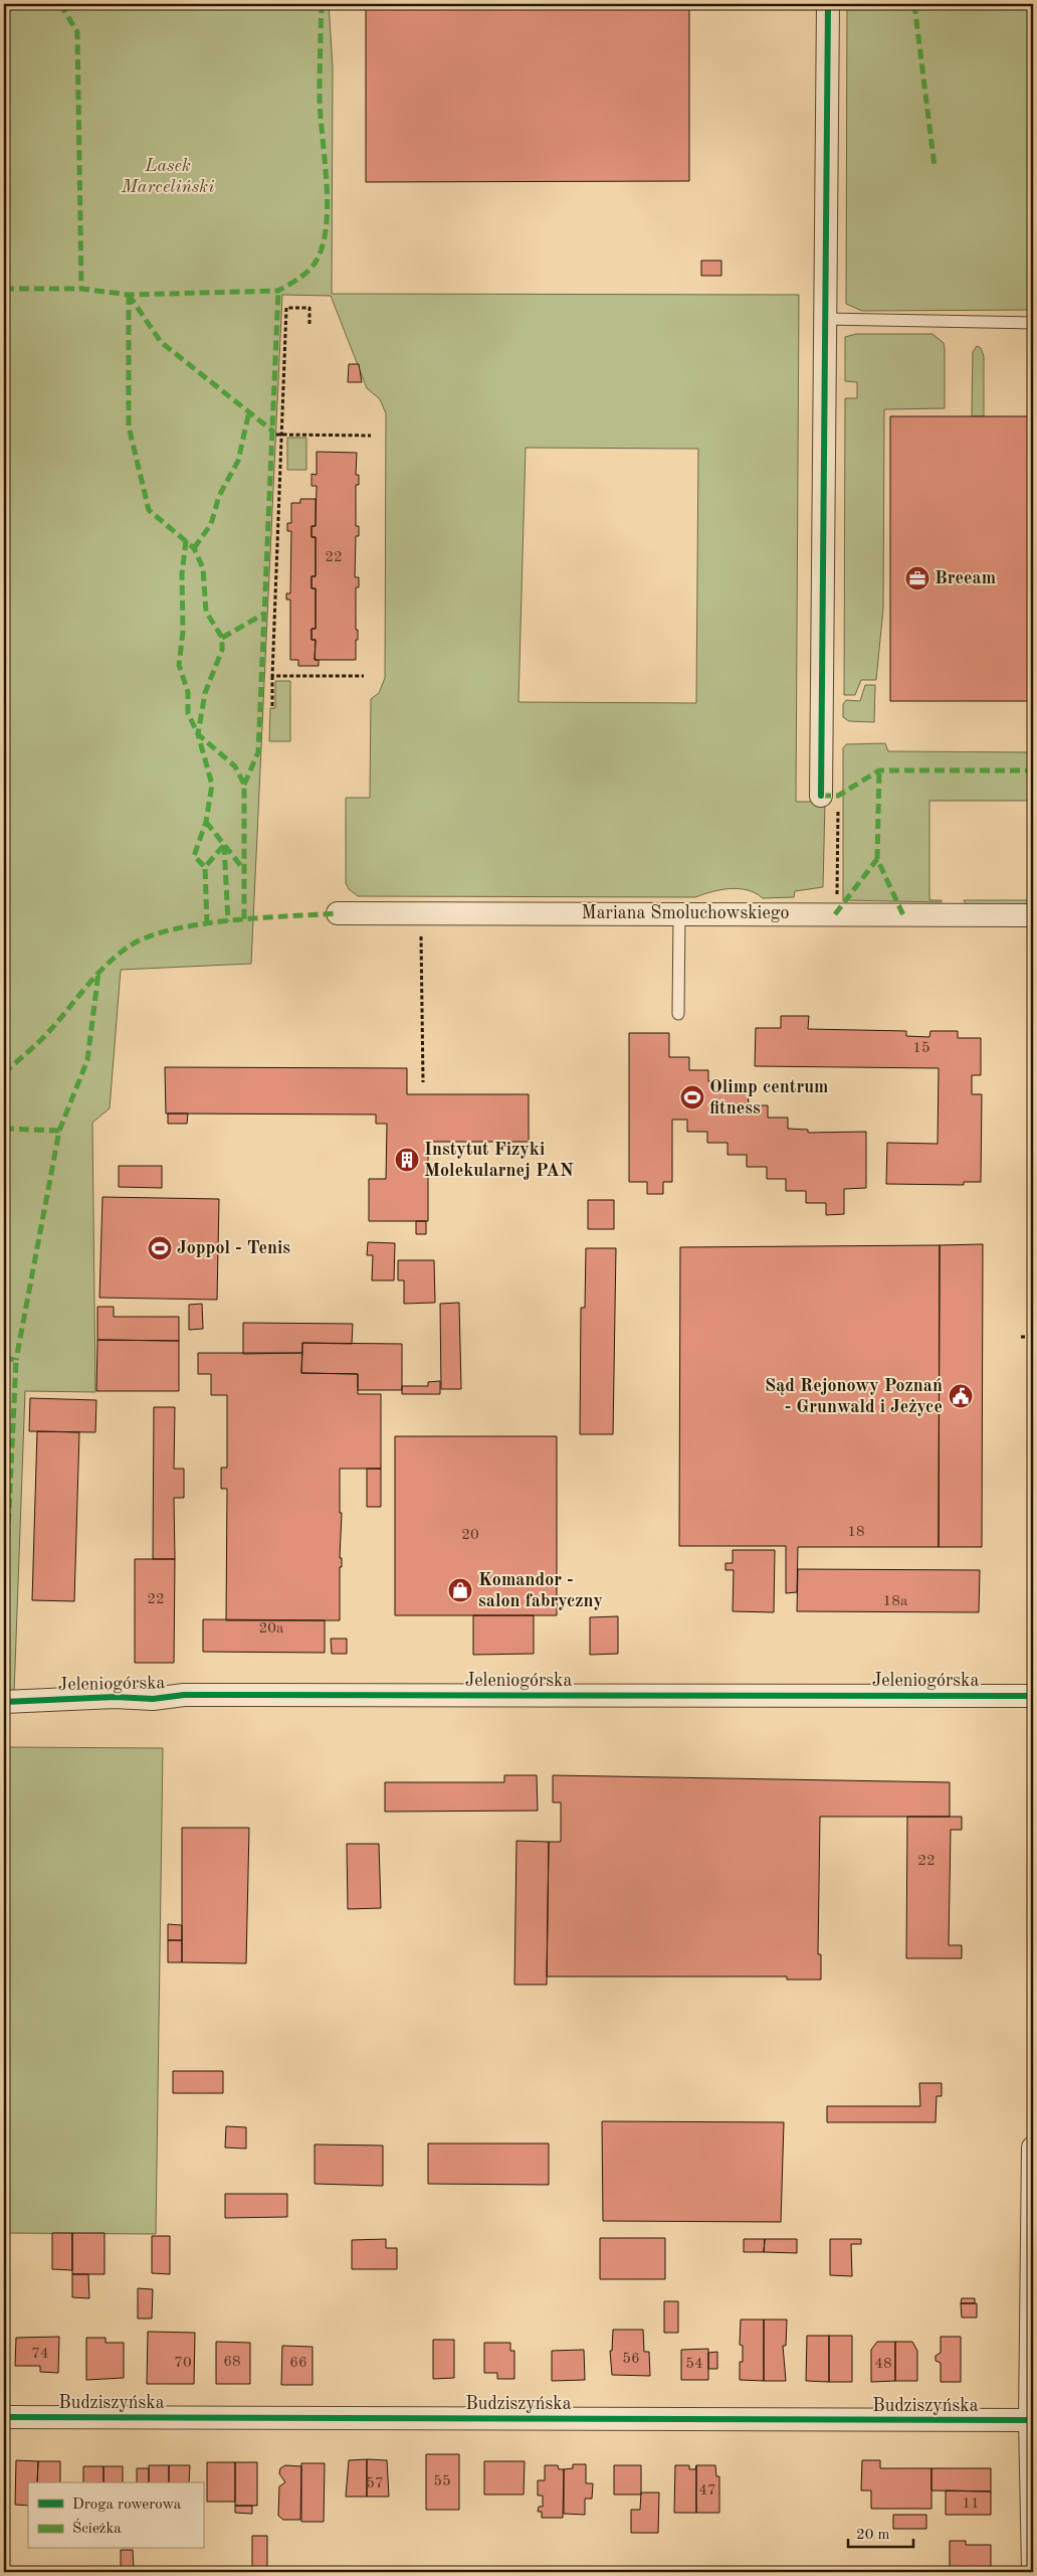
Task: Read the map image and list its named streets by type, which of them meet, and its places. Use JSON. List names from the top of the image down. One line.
{"streets":{"street":["Mariana Smoluchowskiego","Jeleniogórska","Budziszyńska"]},"parks":["Lasek Marceliński"],"places":{"office":["Breeam"],"sports":["Olimp centrum fitness","Joppol - Tenis"],"building":["Instytut Fizyki Molekularnej PAN"],"public building":["Sąd Rejonowy Poznań - Grunwald i Jeżyce"],"shop":["Komandor - salon fabryczny"]},"house_numbers":["22","15","18","20","22","18a","20a","22","74","56","68","70","66","54","48","55","57","47","11"],"legend":["Droga rowerowa","Ścieżka"],"scale_bar":"20 m"}
